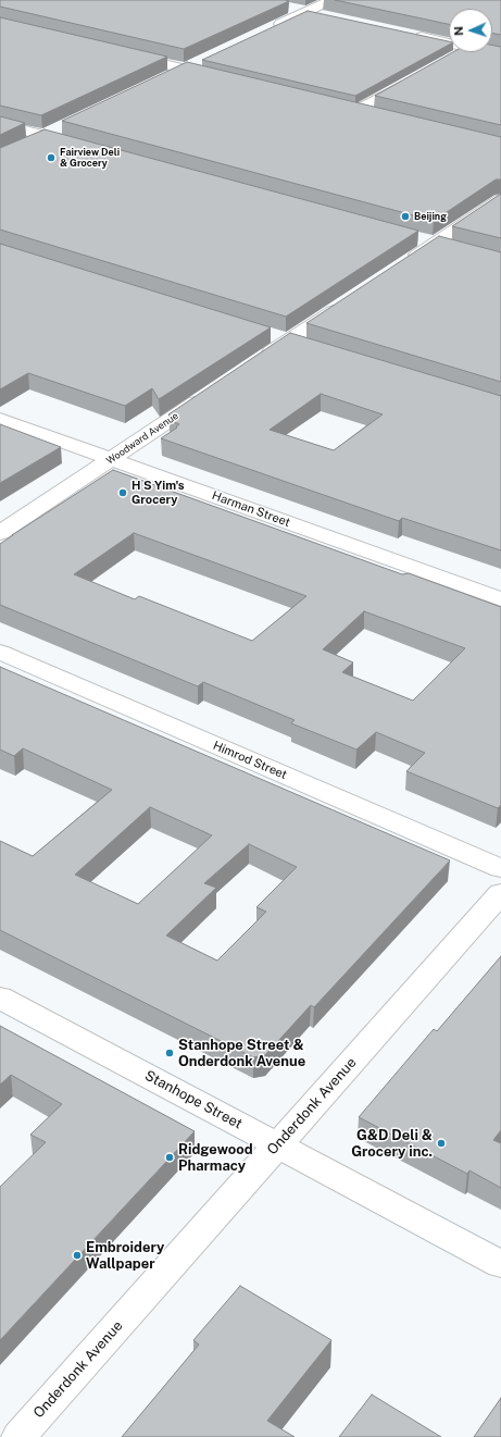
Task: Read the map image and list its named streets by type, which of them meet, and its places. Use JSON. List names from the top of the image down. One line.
{"streets":{"street":["Woodward Avenue","Harman Street","Himrod Street","Stanhope Street","Onderdonk Avenue"]},"crossings":[["Woodward Avenue","Harman Street"],["Stanhope Street","Onderdonk Avenue"]],"places":["Fairview Deli & Grocery","Beijing","H S Yim's Grocery","Stanhope Street & Onderdonk Avenue","G&D Deli & Grocery inc.","Ridgewood Pharmacy","Embroidery Wallpaper"],"north":"left"}
